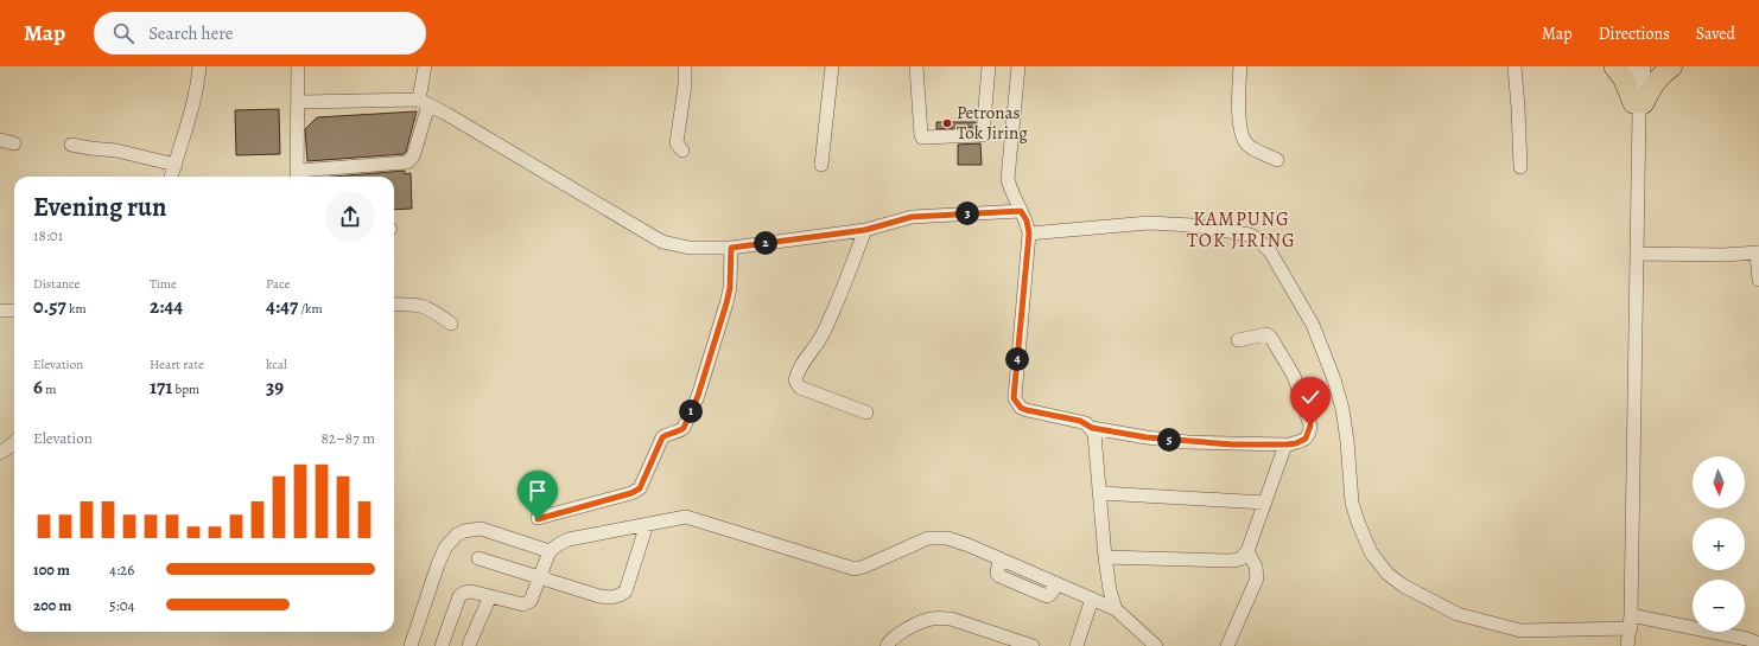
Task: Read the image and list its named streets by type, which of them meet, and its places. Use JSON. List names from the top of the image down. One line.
{"districts":["KAMPUNG TOK JIRING"],"places":["Petronas Tok Jiring"],"north":"bottom","page":{"header":"Map","search":"Search here","nav":["Map","Directions","Saved"],"heading":["Evening run","18:01"],"pins":["3","2","4","1","5"],"stats":[["Distance","0.57 km"],["Time","2:44"],["Pace","4:47 /km"],["Elevation","6 m"],["Heart rate","171 bpm"],["kcal","39"]],"chart":["Elevation","82–87 m"],"map_buttons":["+","−"],"list":[{"name":"100 m","note":"4:26"},{"name":"200 m","note":"5:04"}]}}
